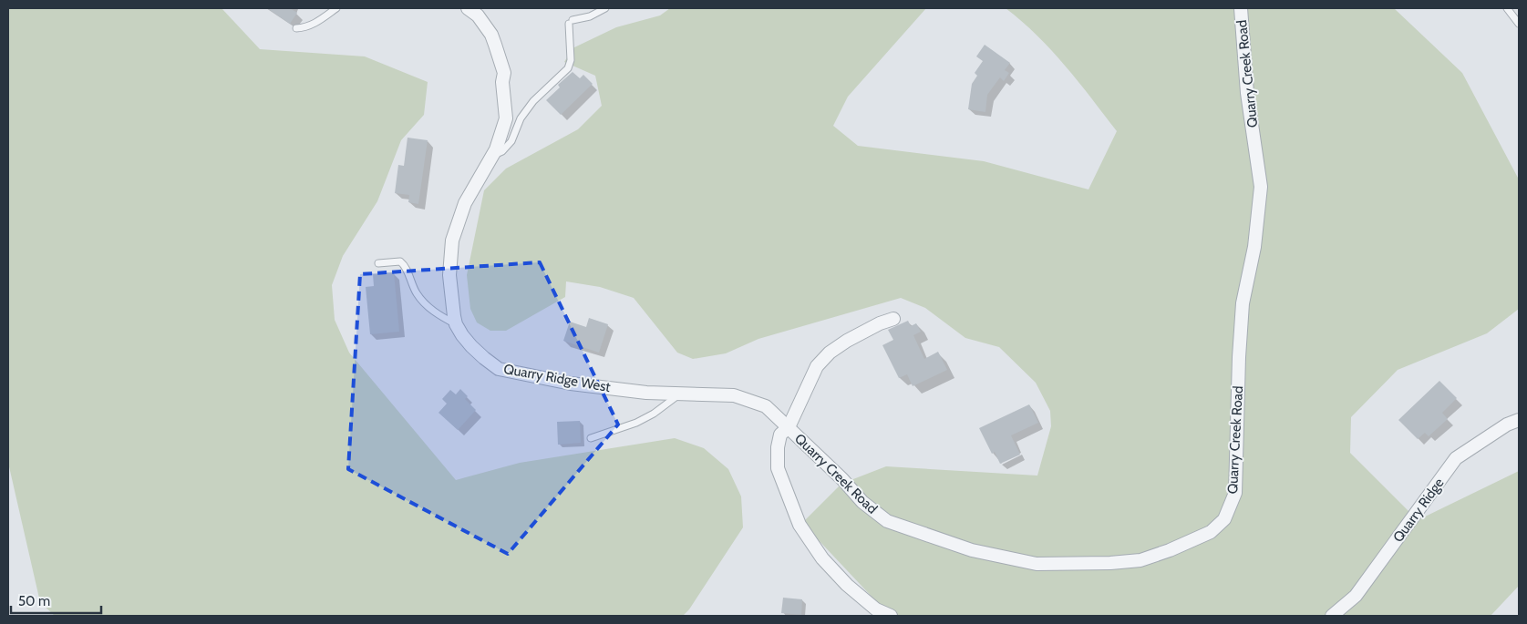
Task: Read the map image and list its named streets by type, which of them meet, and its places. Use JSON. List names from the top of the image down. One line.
{"streets":{"street":["Quarry Creek Road","Quarry Ridge West","Quarry Ridge"]},"crossings":[["Quarry Creek Road","Quarry Ridge West"]],"scale_bar":"50 m"}
